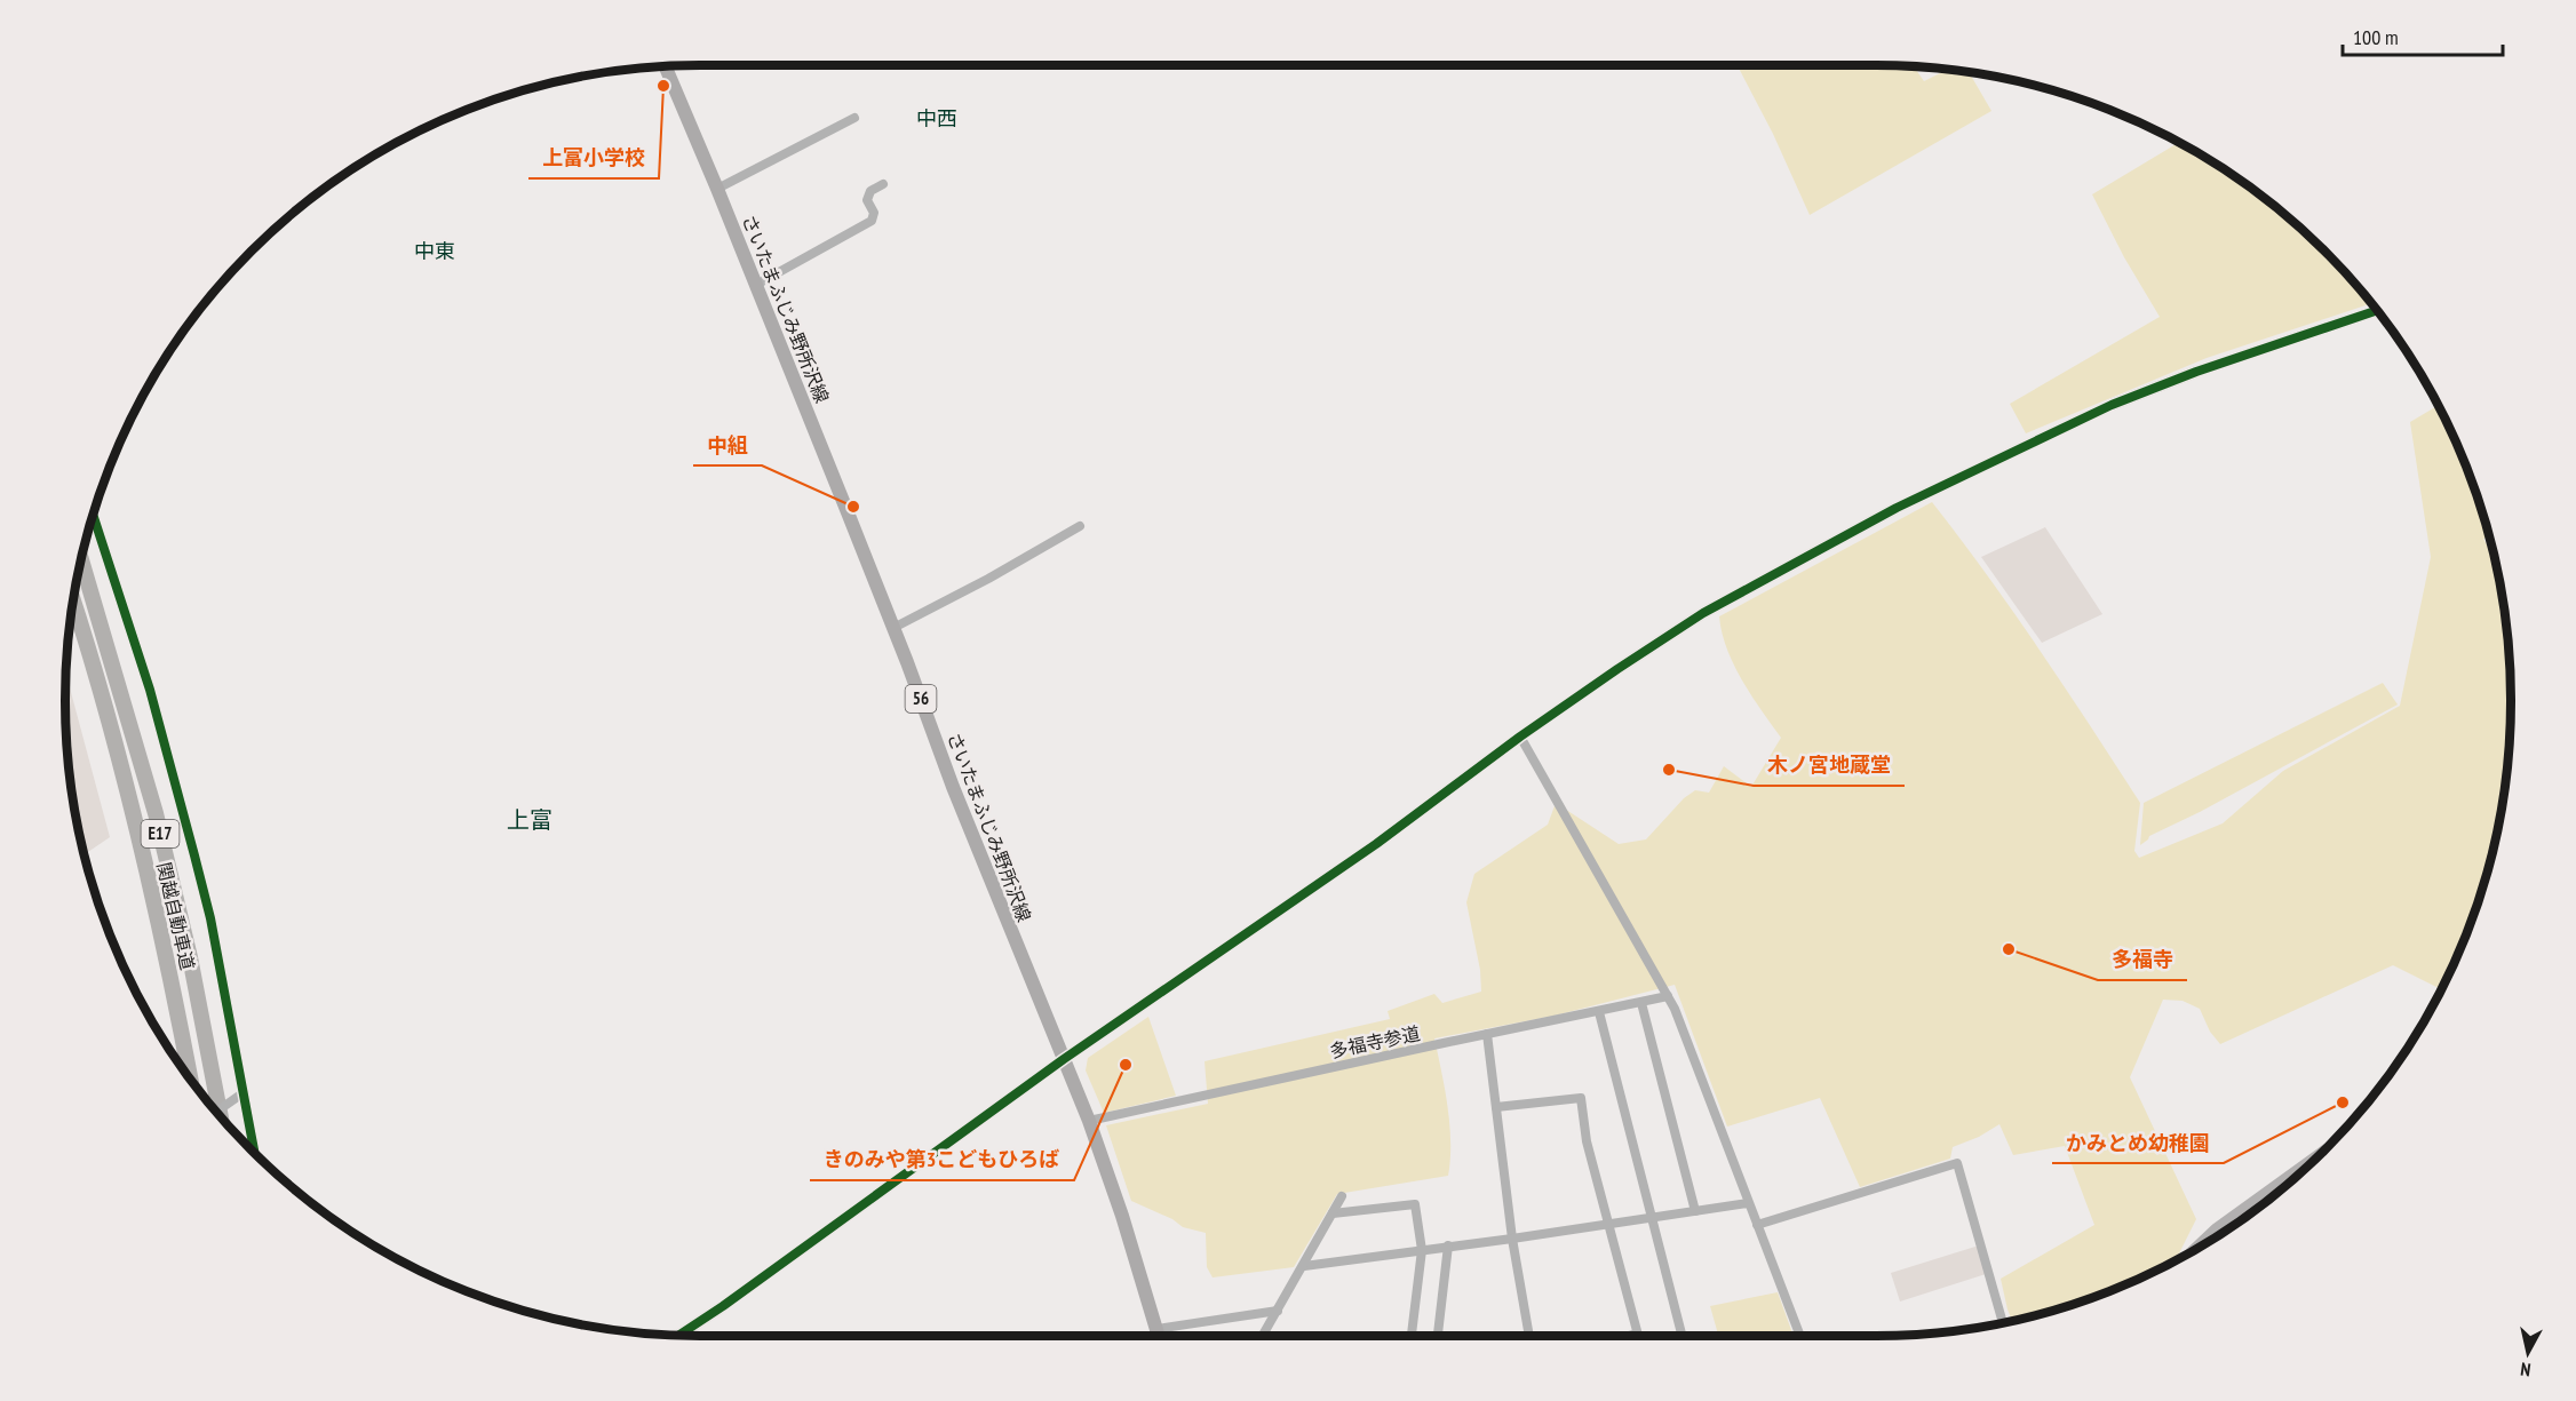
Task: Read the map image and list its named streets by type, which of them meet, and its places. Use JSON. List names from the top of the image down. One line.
{"streets":{"highway":["E17","関越自動車道"],"main road":["さいたまふじみ野所沢線","56"],"street":["多福寺参道"]},"crossings":[["さいたまふじみ野所沢線","多福寺参道"]],"districts":["中西","中東","上富"],"places":["上富小学校","中組","木ノ宮地蔵堂","多福寺","きのみや第3こどもひろば","かみとめ幼稚園"],"scale_bar":"100 m","north":"bottom"}
